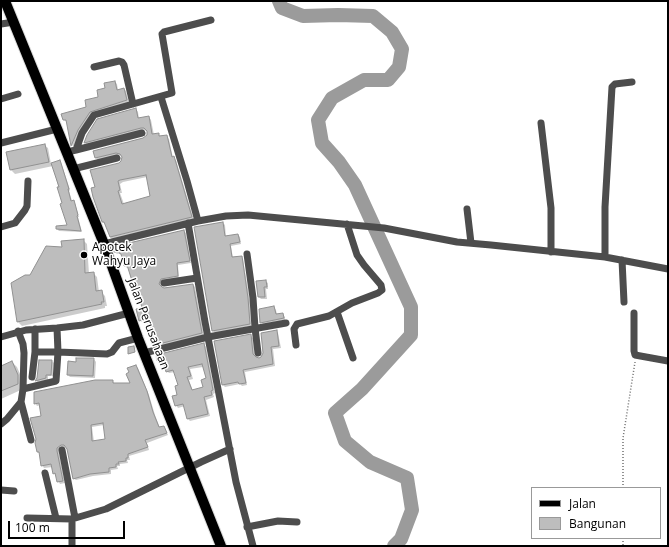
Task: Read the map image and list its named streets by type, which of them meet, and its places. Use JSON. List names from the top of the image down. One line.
{"streets":{"main road":["Jalan Perusahaan"]},"places":["Apotek Wahyu Jaya"],"legend":["Jalan","Bangunan"],"scale_bar":"100 m"}
